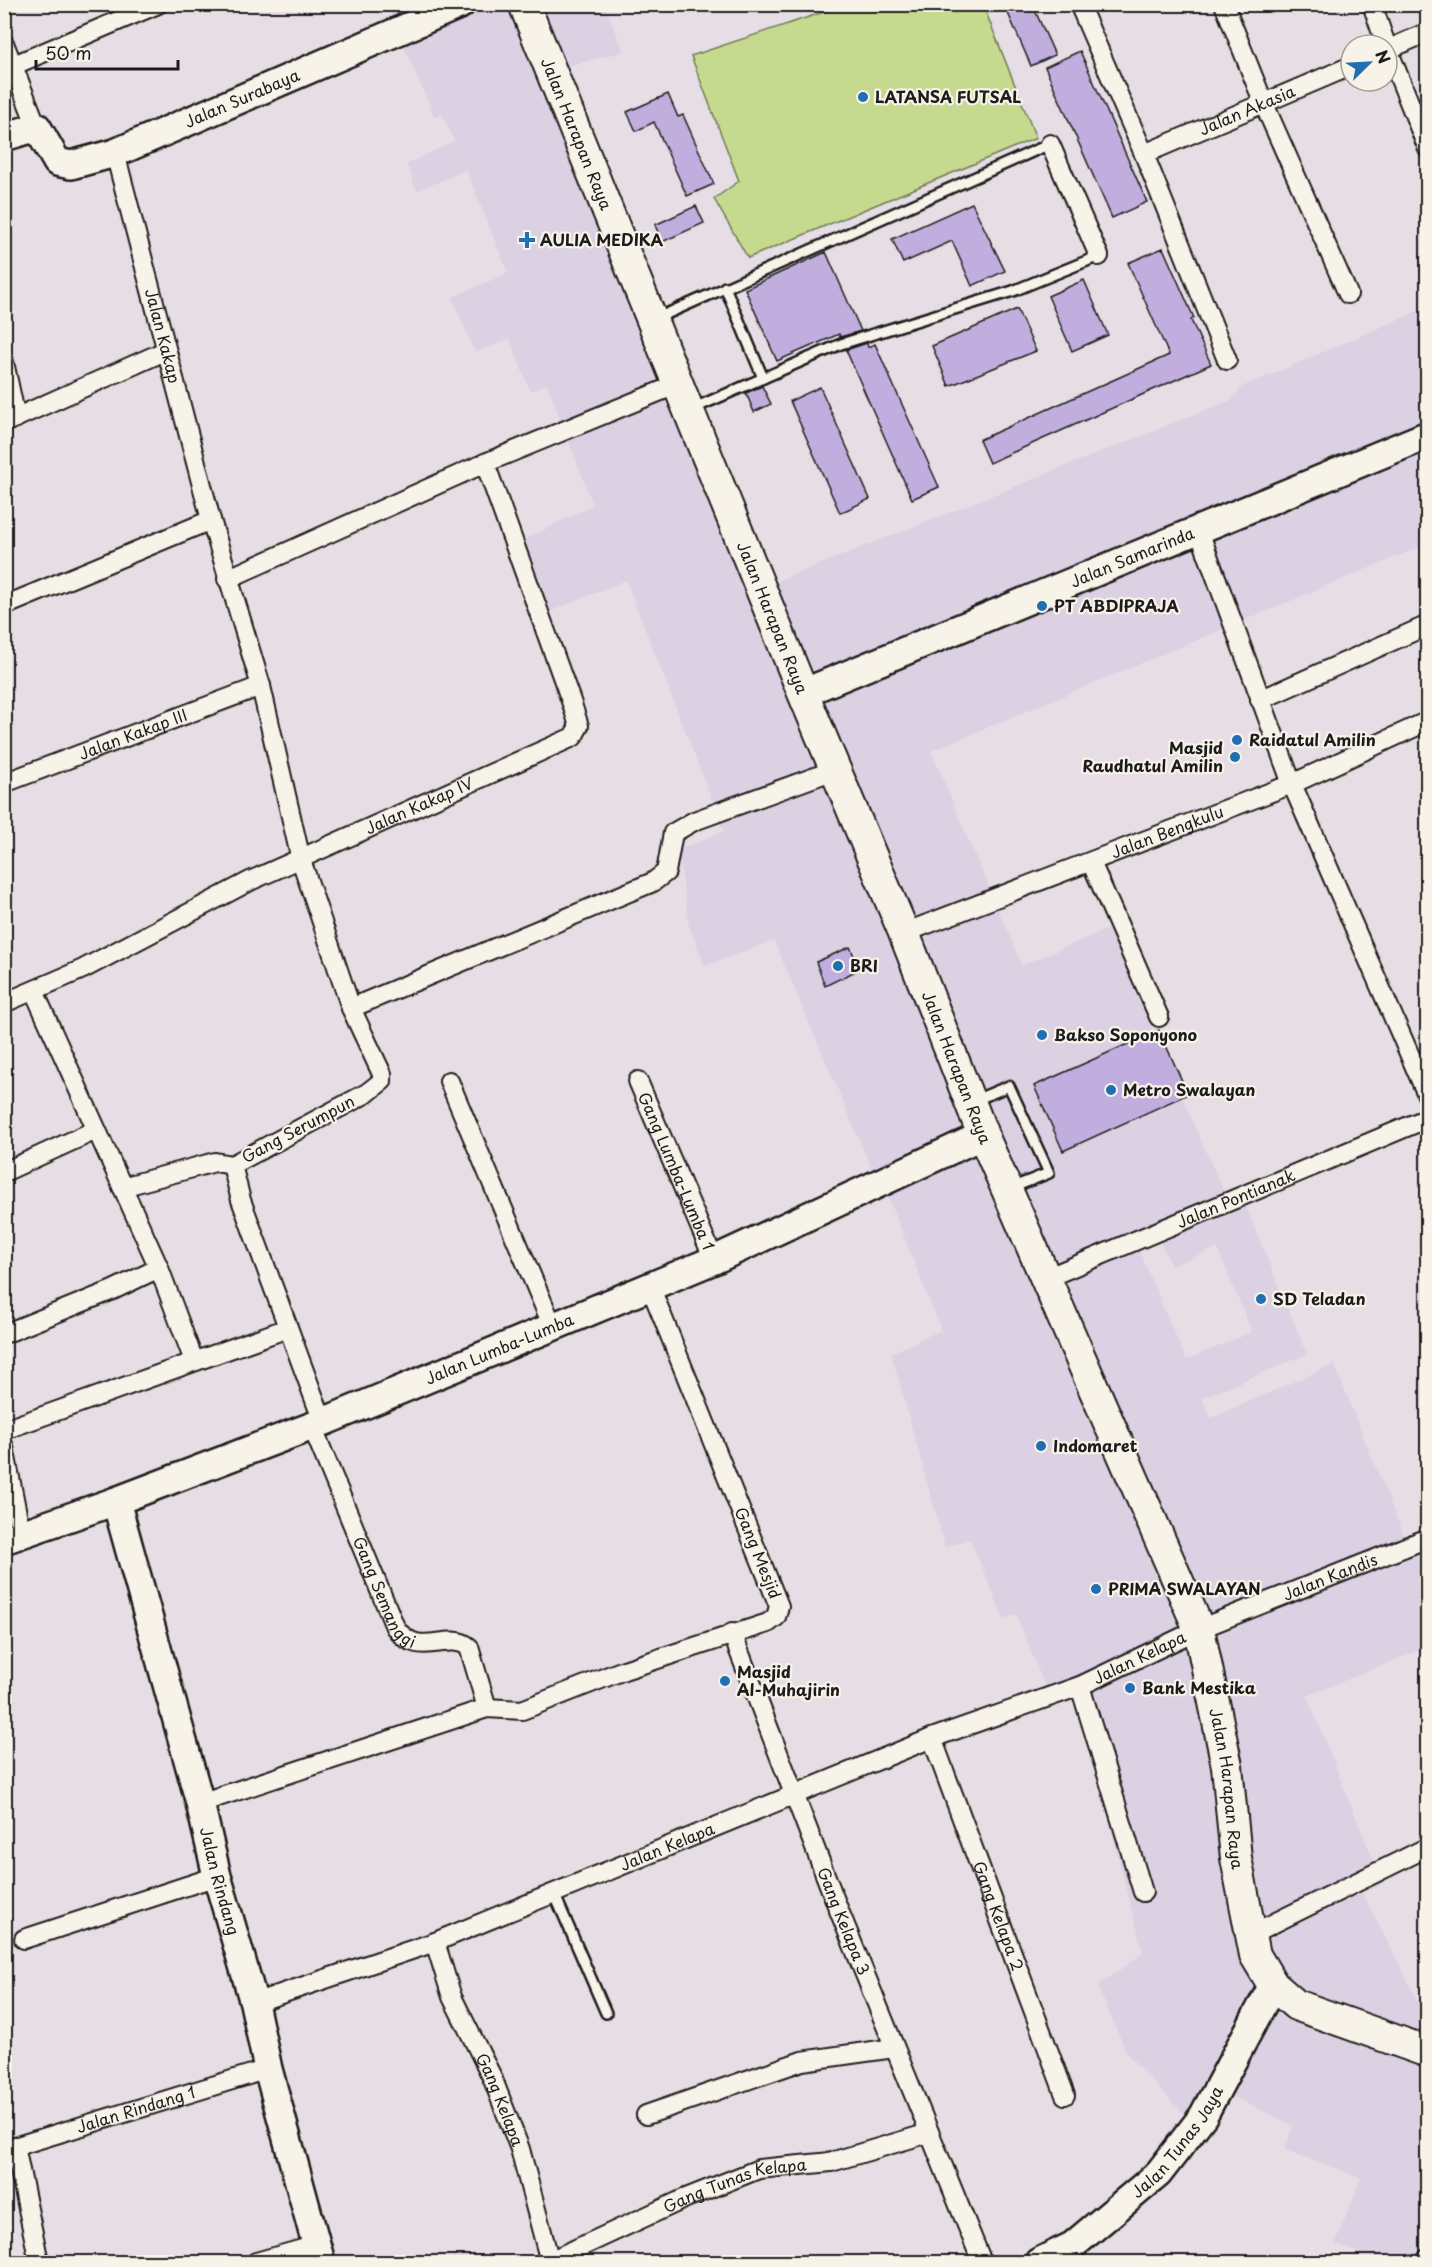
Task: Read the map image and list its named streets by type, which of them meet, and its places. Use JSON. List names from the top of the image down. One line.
{"streets":{"main road":["Jalan Harapan Raya"],"street":["Jalan Surabaya","Jalan Akasia","Jalan Kakap","Jalan Samarinda","Jalan Kakap III","Jalan Kakap IV","Jalan Bengkulu","Gang Serumpun","Gang Lumba-Lumba 1","Jalan Pontianak","Jalan Lumba-Lumba","Gang Mesjid","Jalan Kandis","Gang Semanggi","Jalan Kelapa","Jalan Rindang","Gang Kelapa 2","Gang Kelapa 3","Gang Kelapa","Jalan Rindang 1","Jalan Tunas Jaya","Gang Tunas Kelapa"]},"crossings":[["Jalan Surabaya","Jalan Kakap"],["Jalan Harapan Raya","Jalan Samarinda"],["Jalan Harapan Raya","Jalan Bengkulu"],["Jalan Harapan Raya","Jalan Pontianak"],["Jalan Harapan Raya","Jalan Lumba-Lumba"],["Jalan Harapan Raya","Jalan Kandis"],["Jalan Harapan Raya","Jalan Kelapa"],["Jalan Harapan Raya","Jalan Tunas Jaya"],["Jalan Kakap","Jalan Kakap III"],["Jalan Kakap","Jalan Kakap IV"],["Jalan Kakap","Gang Serumpun"],["Gang Serumpun","Jalan Lumba-Lumba"],["Gang Serumpun","Gang Semanggi"],["Gang Lumba-Lumba 1","Jalan Lumba-Lumba"],["Jalan Lumba-Lumba","Gang Mesjid"],["Jalan Lumba-Lumba","Gang Semanggi"],["Jalan Lumba-Lumba","Jalan Rindang"],["Jalan Kandis","Jalan Kelapa"],["Jalan Kelapa","Jalan Rindang"],["Jalan Kelapa","Gang Kelapa 2"],["Jalan Kelapa","Gang Kelapa 3"],["Jalan Kelapa","Gang Kelapa"],["Jalan Rindang","Jalan Rindang 1"],["Gang Kelapa 3","Gang Tunas Kelapa"],["Gang Kelapa","Gang Tunas Kelapa"]],"places":{"other":["LATANSA FUTSAL","PT ABDIPRAJA","Raidatul Amilin","Masjid Raudhatul Amilin","BRI","Bakso Soponyono","Metro Swalayan","SD Teladan","Indomaret","PRIMA SWALAYAN","Masjid Al-Muhajirin","Bank Mestika"],"health":["AULIA MEDIKA"]},"scale_bar":"50 m","north":"top right"}
